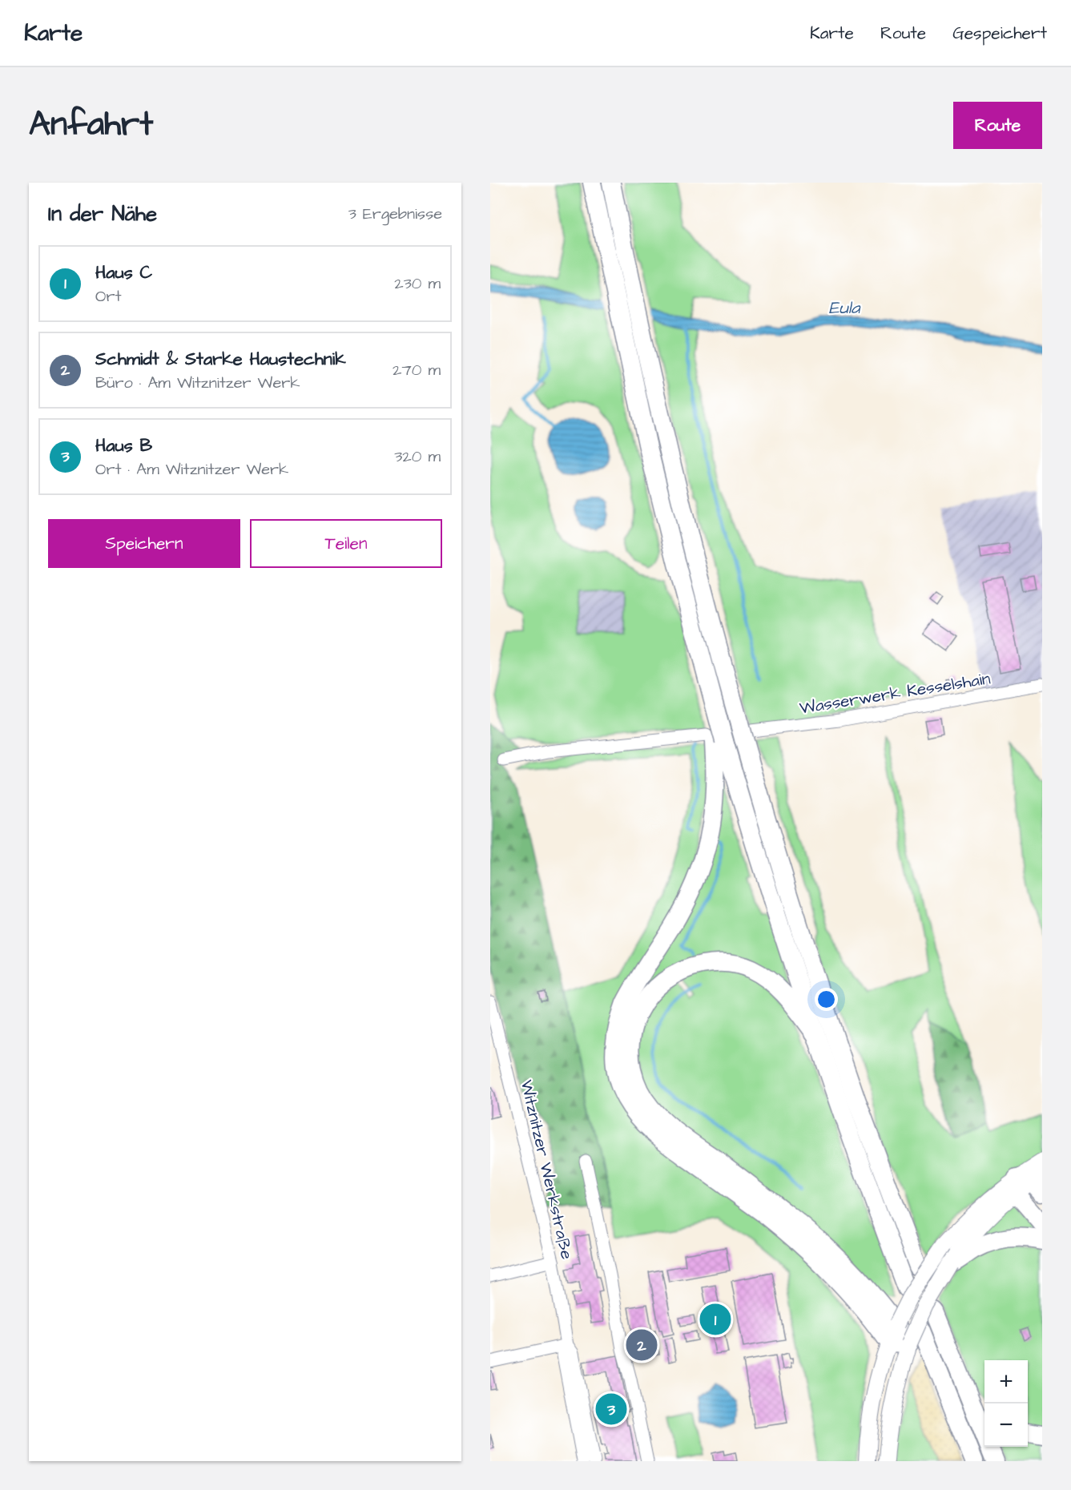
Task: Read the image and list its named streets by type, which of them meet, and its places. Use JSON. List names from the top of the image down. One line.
{"streets":{"street":["Wasserwerk Kesselshain","Witznitzer Werkstraße"]},"water":["Eula"],"page":{"header":"Karte","nav":["Karte","Route","Gespeichert"],"title":"Anfahrt","buttons":["Route",["Speichern","Teilen"]],"heading":["In der Nähe","3 Ergebnisse"],"list":[{"mark":"1","name":"Haus C","note":"Ort","value":"230 m"},{"mark":"2","name":"Schmidt & Starke Haustechnik","note":"Büro · Am Witznitzer Werk","value":"270 m"},{"mark":"3","name":"Haus B","note":"Ort · Am Witznitzer Werk","value":"320 m"}],"pins":["1","2","3"],"map_buttons":["+","−"]}}
